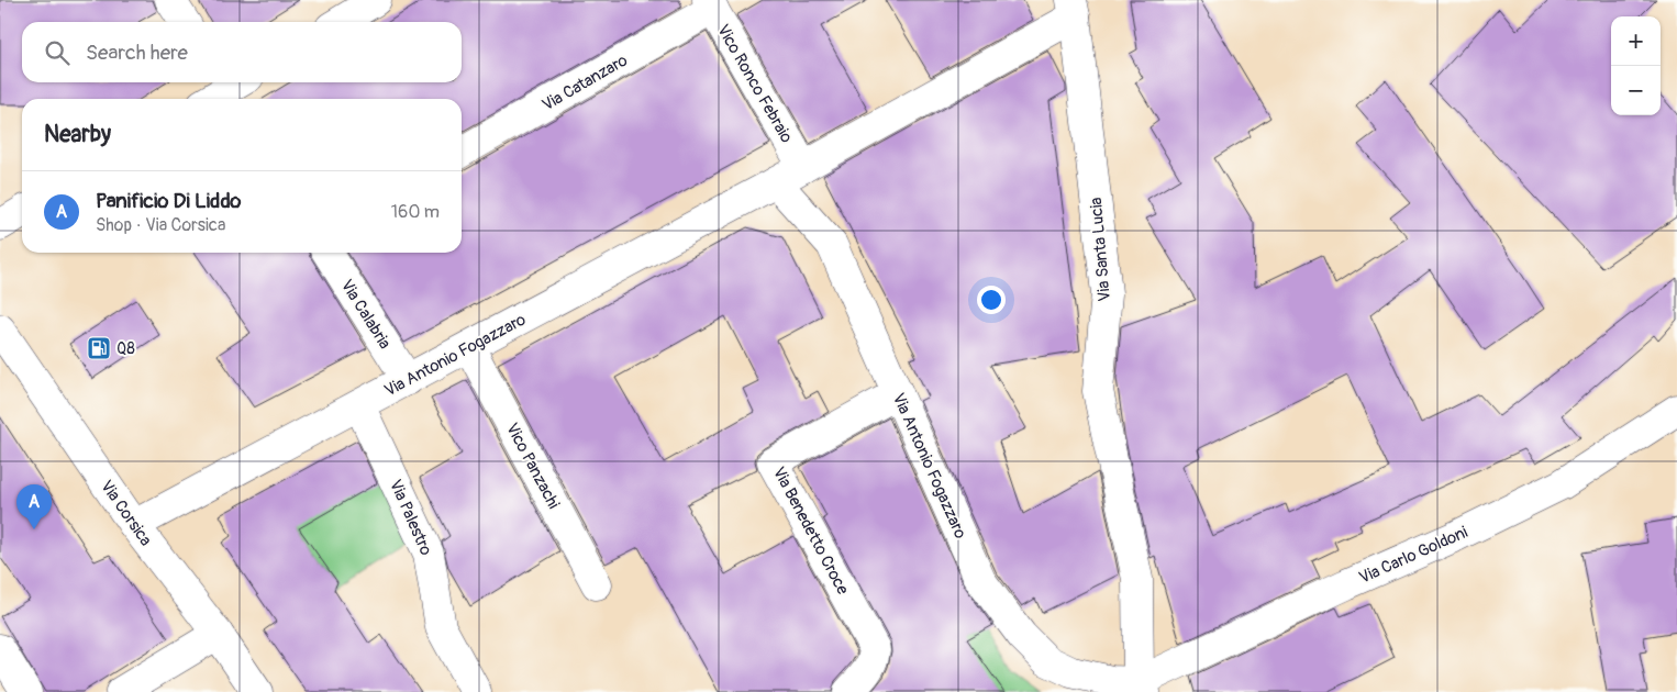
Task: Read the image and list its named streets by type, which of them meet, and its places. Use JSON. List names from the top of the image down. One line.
{"streets":{"street":["Via Catanzaro","Vico Ronco Febraio","Via Santa Lucia","Via Calabria","Via Antonio Fogazzaro","Vico Panzachi","Via Corsica","Via Palestro","Via Benedetto Croce","Via Carlo Goldoni"]},"crossings":[["Via Catanzaro","Vico Ronco Febraio"],["Vico Ronco Febraio","Via Antonio Fogazzaro"],["Via Santa Lucia","Via Antonio Fogazzaro"],["Via Santa Lucia","Via Carlo Goldoni"],["Via Calabria","Via Antonio Fogazzaro"],["Via Antonio Fogazzaro","Vico Panzachi"],["Via Antonio Fogazzaro","Via Corsica"],["Via Antonio Fogazzaro","Via Palestro"],["Via Antonio Fogazzaro","Via Benedetto Croce"],["Via Antonio Fogazzaro","Via Carlo Goldoni"]],"places":{"fuel station":["Q8"]},"page":{"map_buttons":["+","−"],"search":"Search here","heading":"Nearby","list":[{"mark":"A","name":"Panificio Di Liddo","note":"Shop · Via Corsica","value":"160 m"}],"pins":"A"}}
